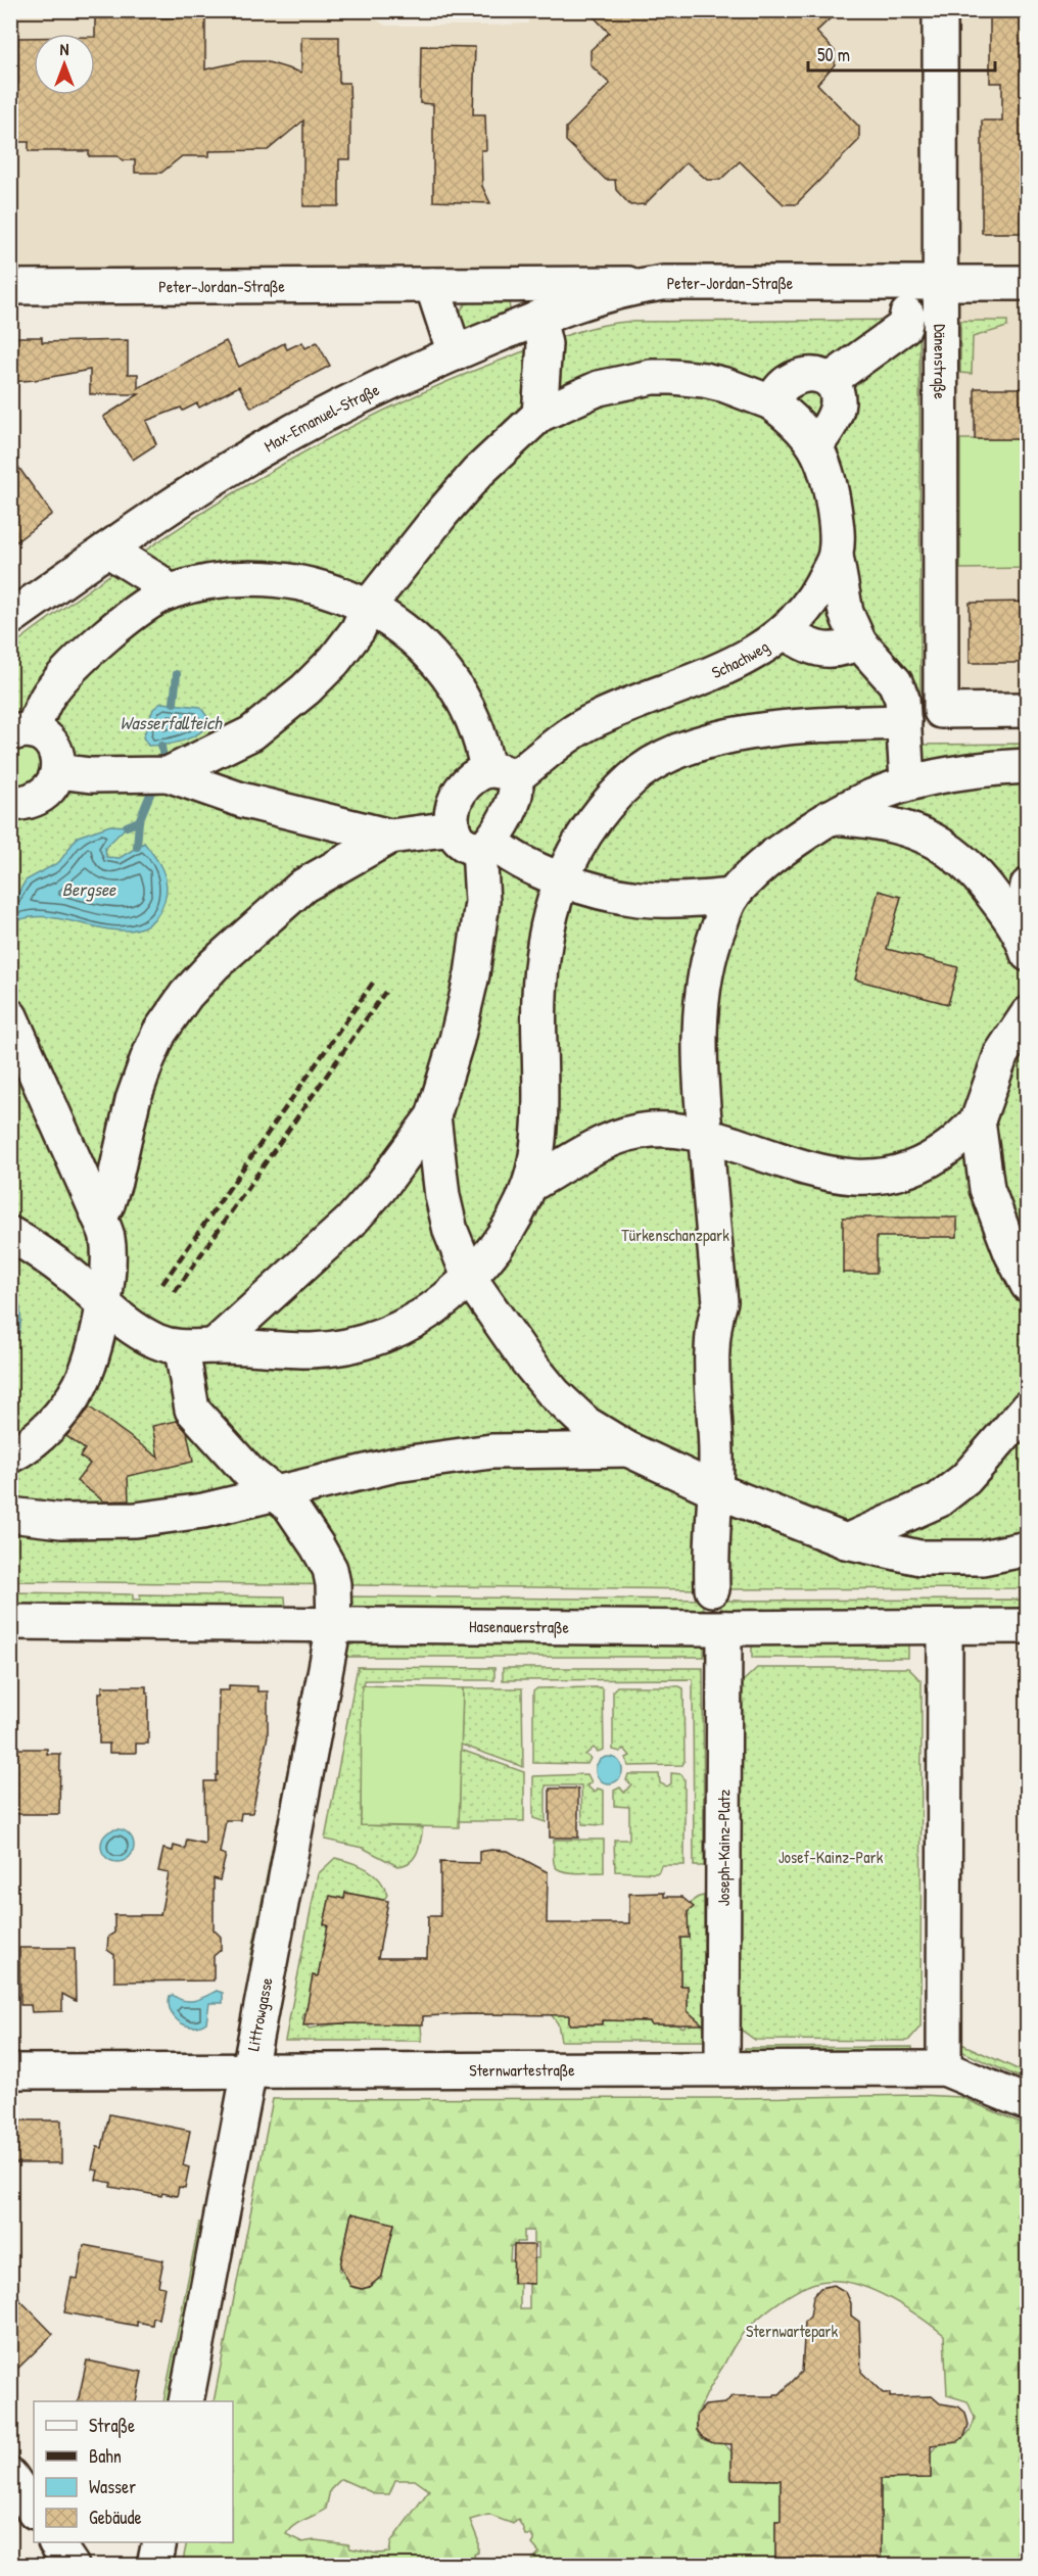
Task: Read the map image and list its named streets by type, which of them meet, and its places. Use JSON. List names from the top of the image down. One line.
{"streets":{"street":["Peter-Jordan-Straße","Dänenstraße","Max-Emanuel-Straße","Schachweg","Hasenauerstraße","Joseph-Kainz-Platz","Littrowgasse","Sternwartestraße"]},"crossings":[["Peter-Jordan-Straße","Dänenstraße"],["Peter-Jordan-Straße","Max-Emanuel-Straße"],["Hasenauerstraße","Joseph-Kainz-Platz"],["Hasenauerstraße","Littrowgasse"],["Joseph-Kainz-Platz","Sternwartestraße"],["Littrowgasse","Sternwartestraße"]],"water":["Wasserfallteich","Bergsee"],"parks":["Türkenschanzpark","Josef-Kainz-Park","Sternwartepark"],"legend":["Straße","Bahn","Wasser","Gebäude"],"scale_bar":"50 m","north":"top"}
